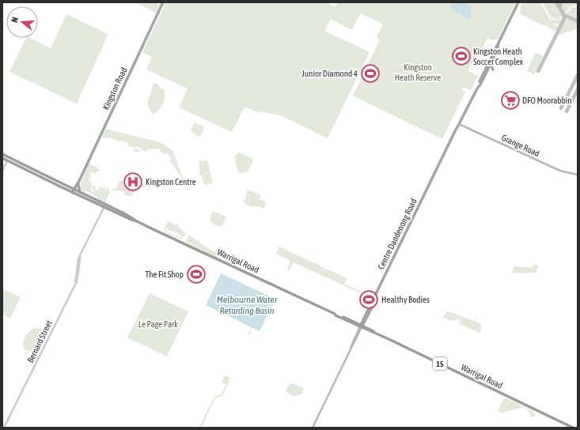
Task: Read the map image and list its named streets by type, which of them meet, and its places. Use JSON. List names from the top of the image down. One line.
{"streets":{"highway":["Warrigal Road","15"],"main road":["Kingston Road","Grange Road","Centre Dandenong Road"],"street":["Bernard Street"]},"crossings":[["Kingston Road","Warrigal Road"],["Grange Road","Centre Dandenong Road"],["Centre Dandenong Road","Warrigal Road"],["Warrigal Road","Bernard Street"]],"water":["Melbourne Water Retarding Basin"],"parks":["Kingston Heath Reserve","Le Page Park"],"places":{"sports":["Kingston Heath Soccer Complex","Junior Diamond 4","The Fit Shop","Healthy Bodies"],"supermarket":["DFO Moorabbin"],"hospital":["Kingston Centre"]},"north":"left"}
